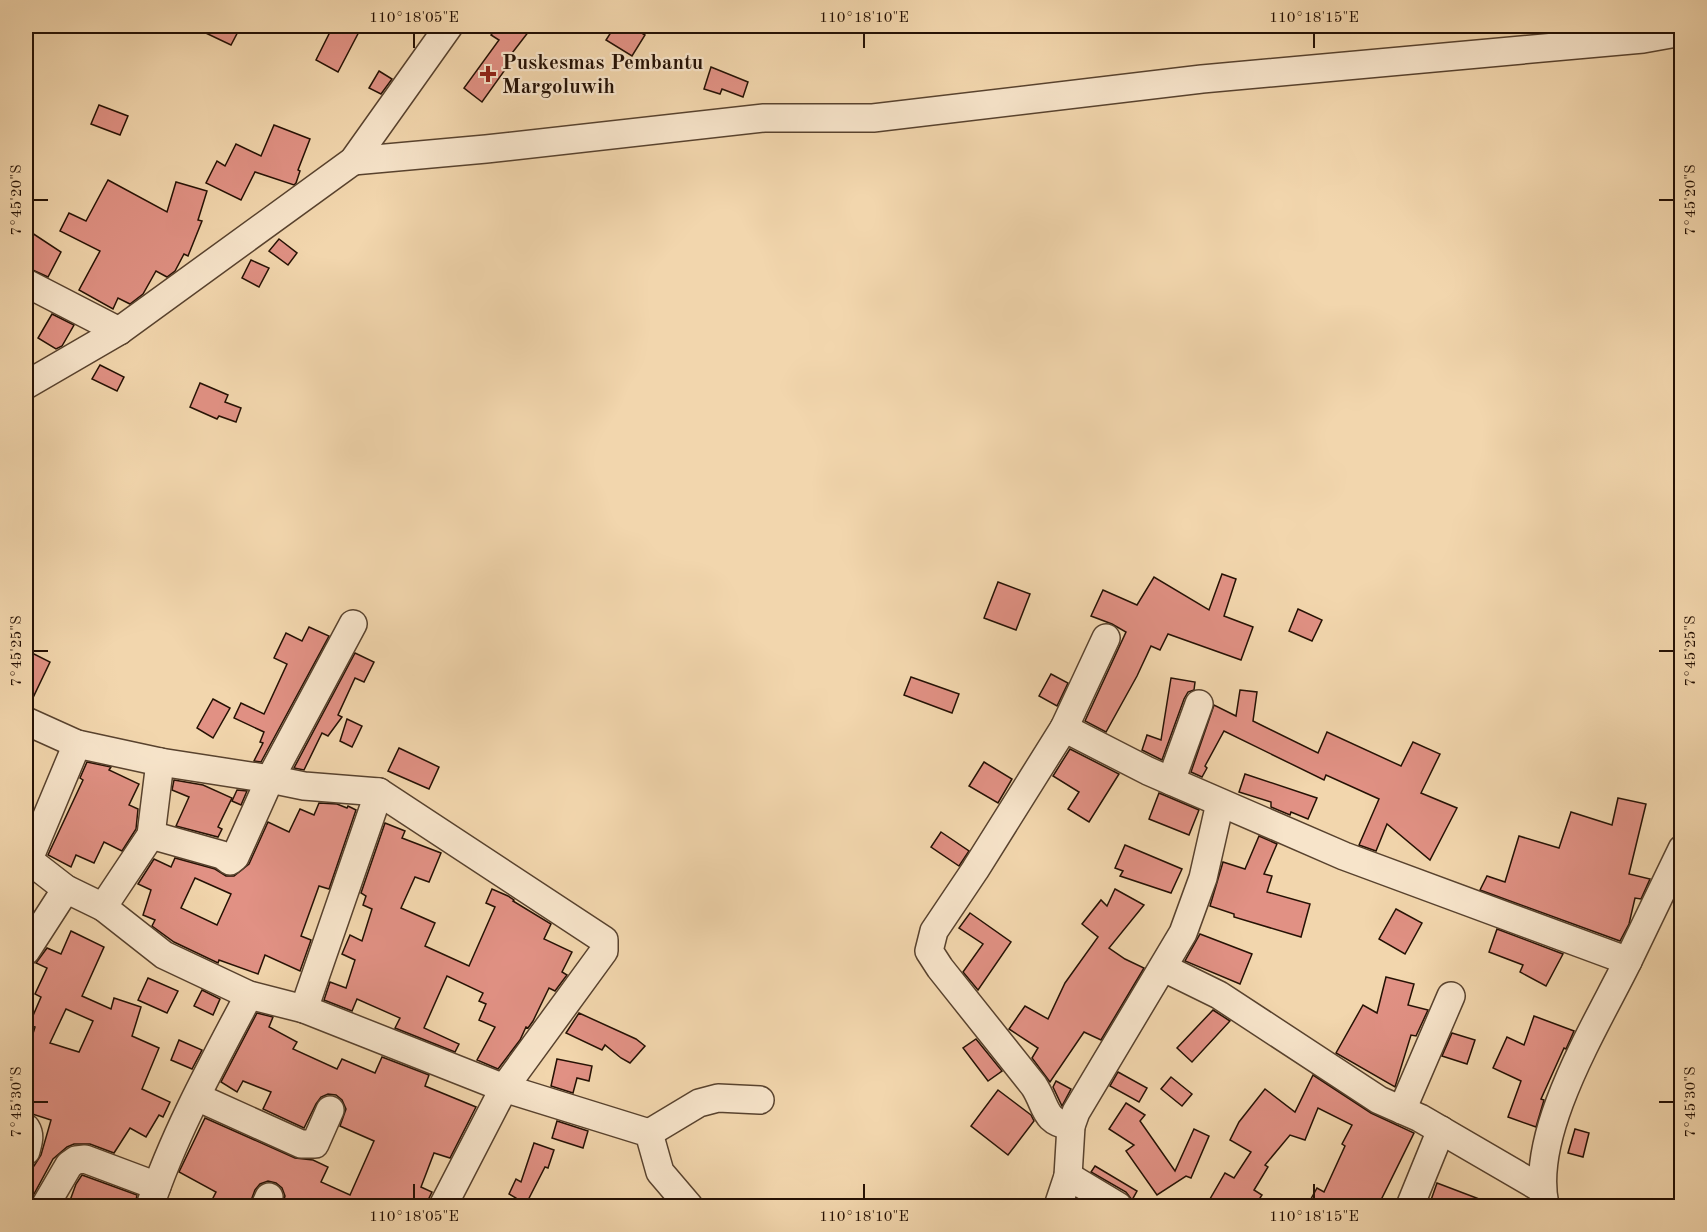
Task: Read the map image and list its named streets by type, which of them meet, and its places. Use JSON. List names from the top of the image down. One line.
{"places":{"health":["Puskesmas Pembantu Margoluwih"]},"coordinates":["110°18'05\"E","110°18'10\"E","110°18'15\"E","7°45'20\"S","7°45'25\"S","7°45'30\"S"]}
